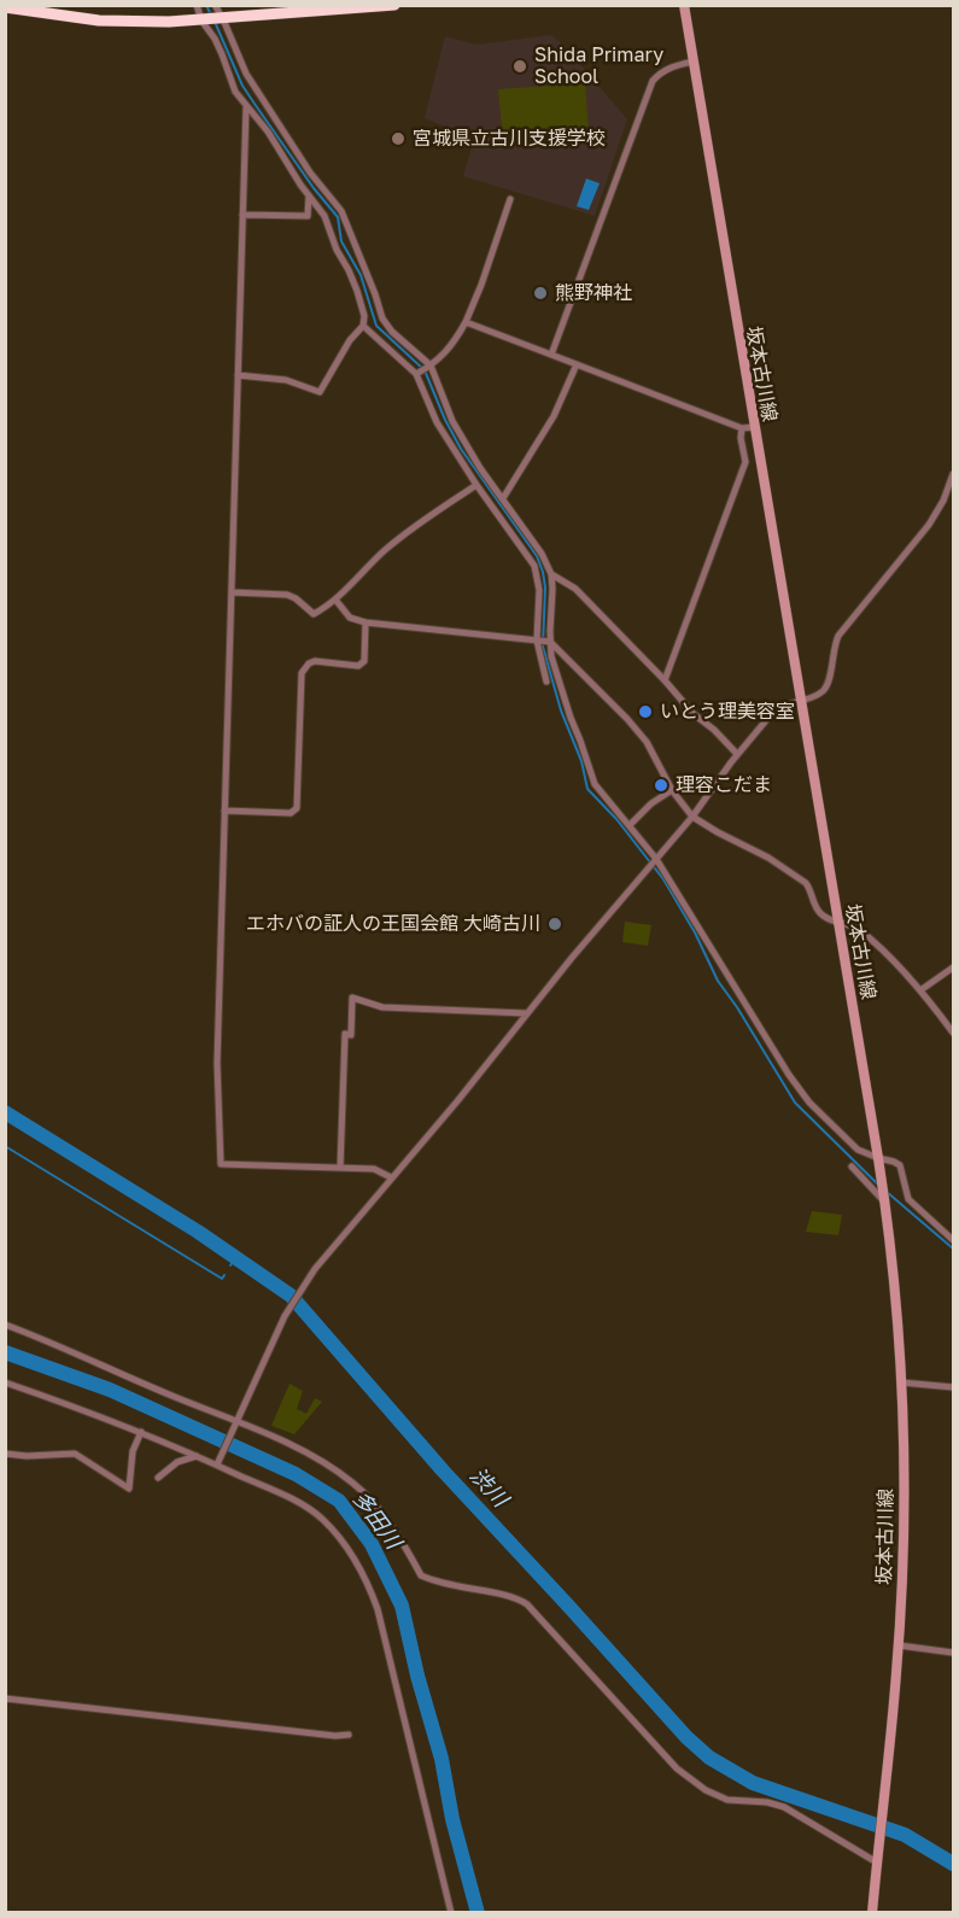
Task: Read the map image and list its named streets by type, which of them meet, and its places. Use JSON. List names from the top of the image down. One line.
{"streets":{"main road":["坂本古川線"]},"water":["渋川","多田川"],"places":["Shida Primary School","宮城県立古川支援学校","熊野神社","いとう理美容室","理容こだま","エホバの証人の王国会館 大崎古川"]}
